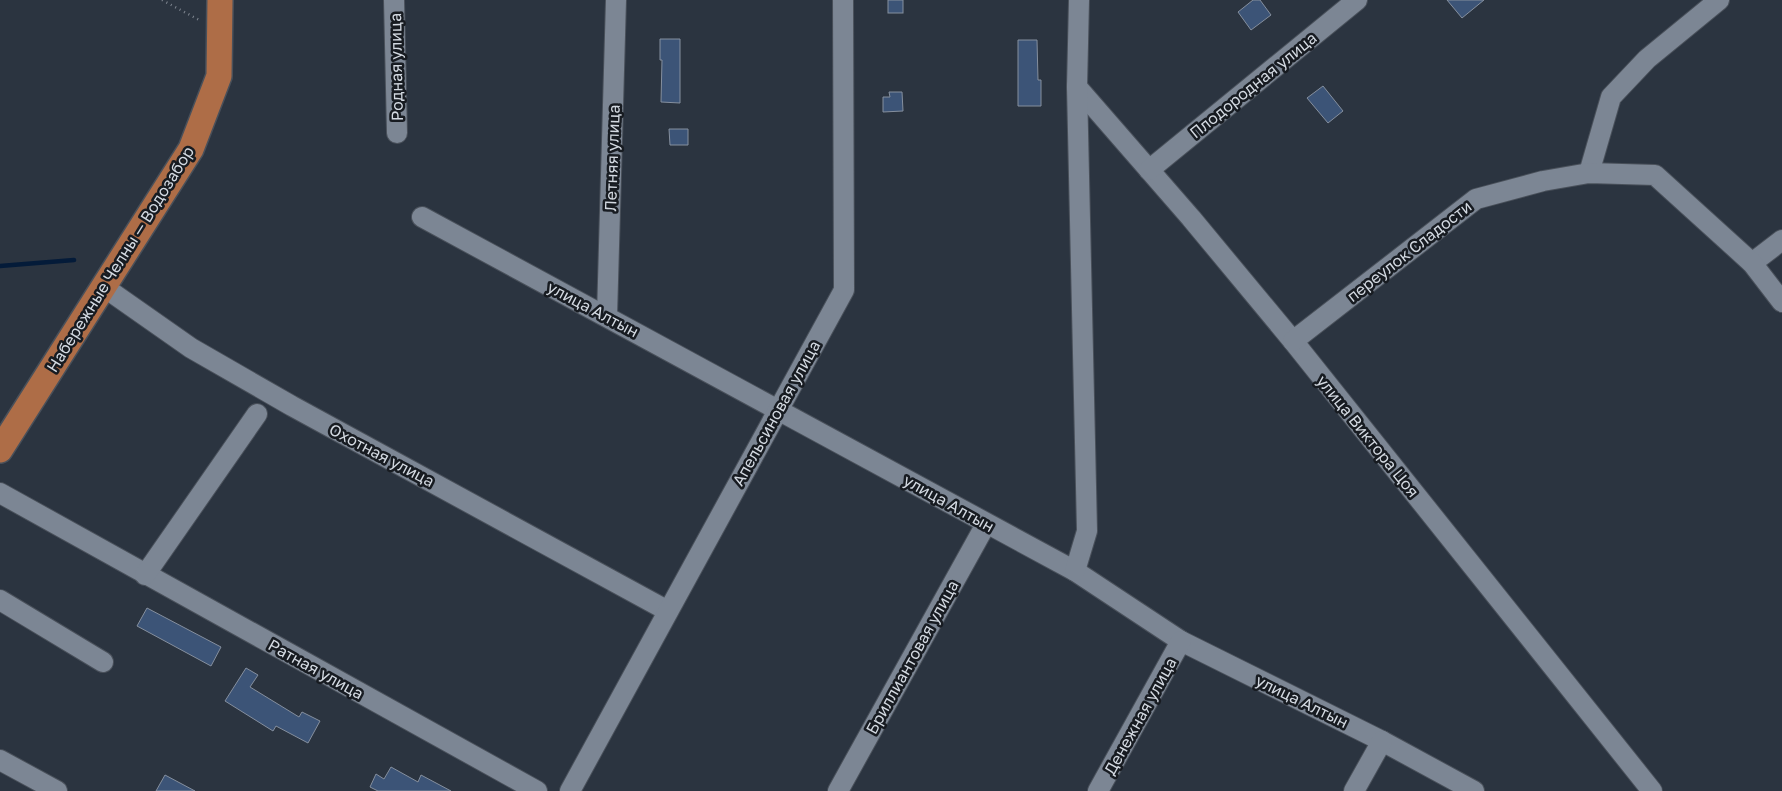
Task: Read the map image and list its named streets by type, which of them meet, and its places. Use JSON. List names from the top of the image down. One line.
{"streets":{"main road":["Набережные Челны — Водозабор"],"street":["Родная улица","Плодородная улица","Летняя улица","переулок Сладости","улица Алтын","Апельсиновая улица","улица Виктора Цоя","Охотная улица","Бриллиантовая улица","Ратная улица","Денежная улица"]},"crossings":[["Плодородная улица","улица Виктора Цоя"],["Летняя улица","улица Алтын"],["переулок Сладости","улица Виктора Цоя"],["Набережные Челны — Водозабор","Охотная улица"],["улица Алтын","Апельсиновая улица"],["улица Алтын","Бриллиантовая улица"],["улица Алтын","Денежная улица"],["Апельсиновая улица","Охотная улица"]]}
